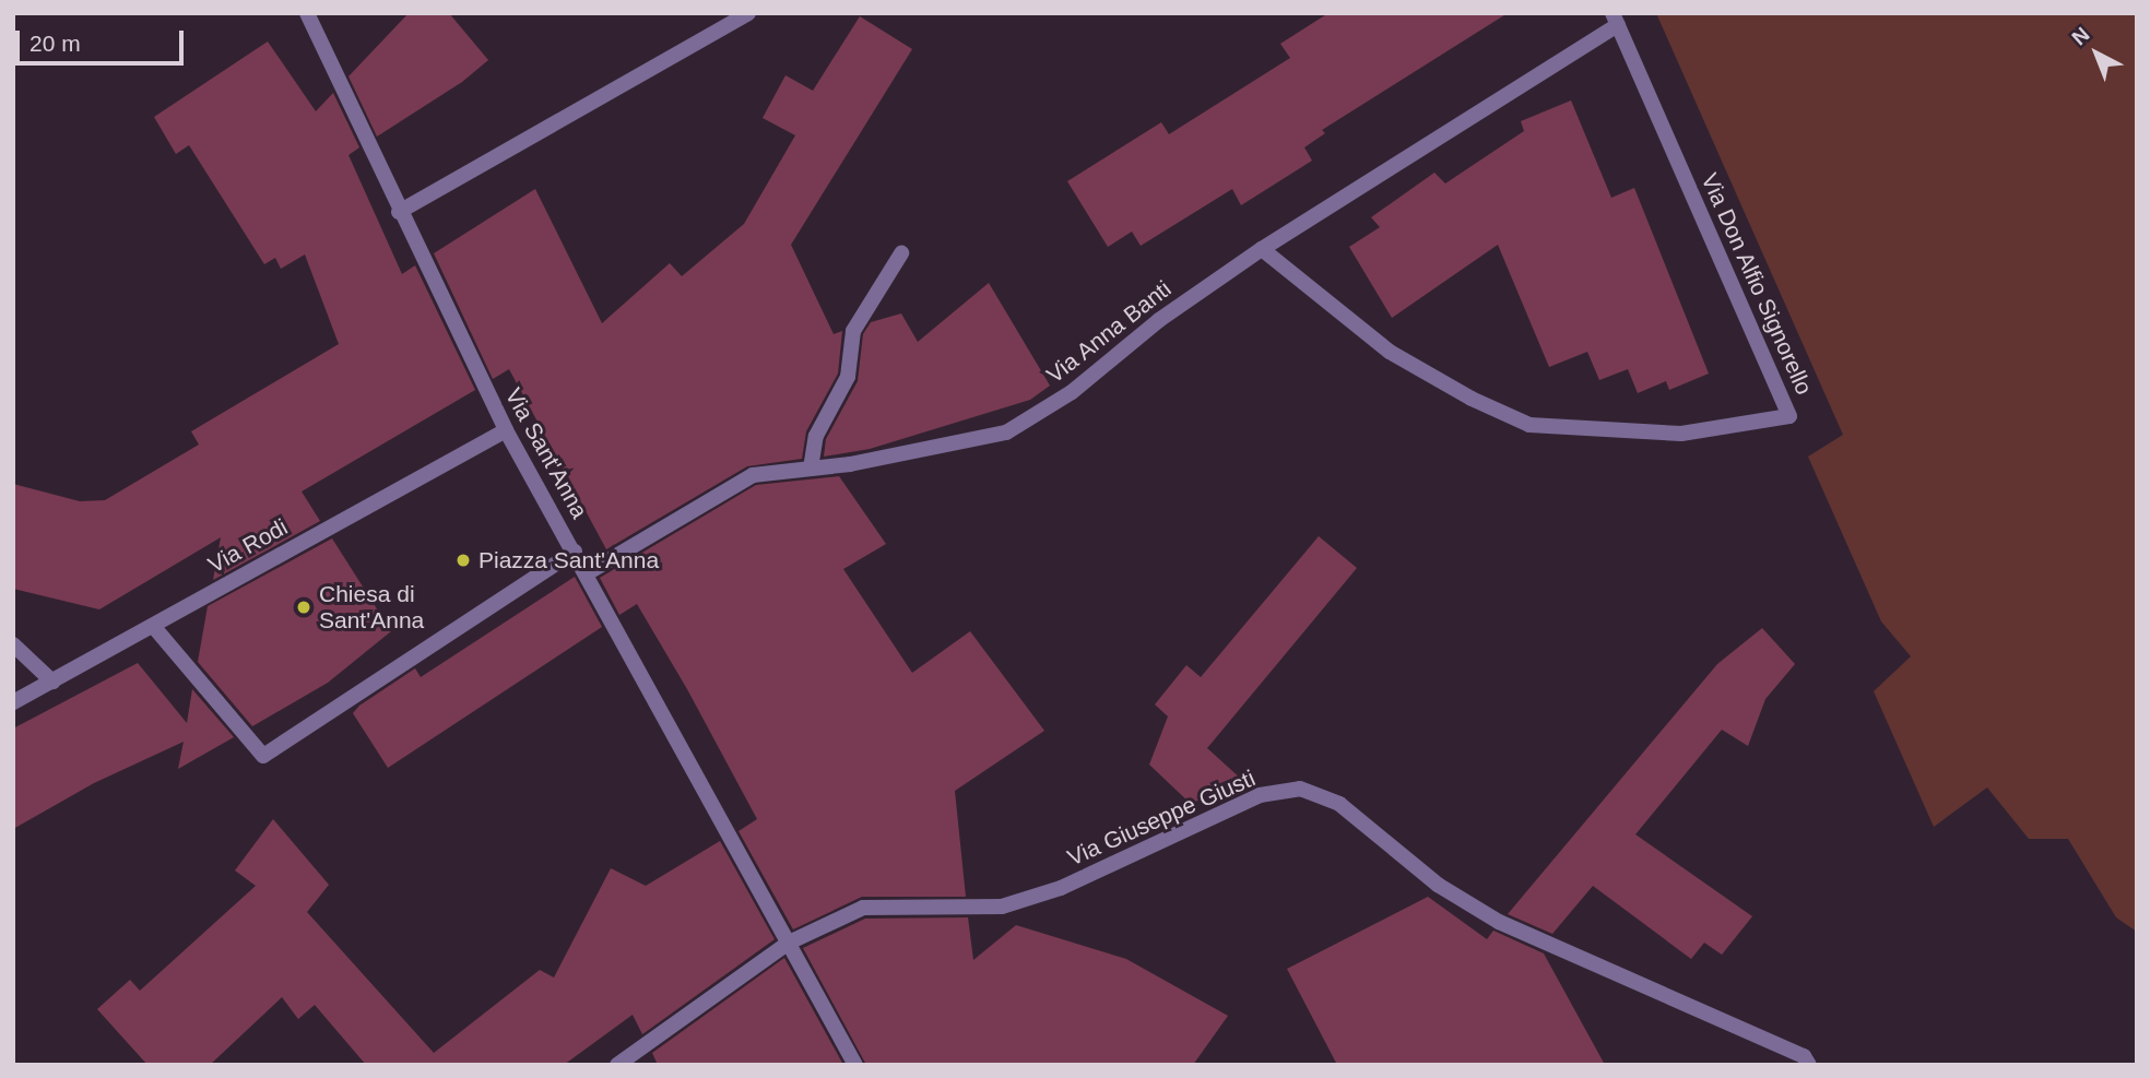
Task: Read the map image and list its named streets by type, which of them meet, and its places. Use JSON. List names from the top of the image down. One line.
{"streets":{"street":["Via Don Alfio Signorello","Via Anna Banti","Via Sant'Anna","Via Rodi","Via Giuseppe Giusti"]},"crossings":[["Via Don Alfio Signorello","Via Anna Banti"],["Via Anna Banti","Via Sant'Anna"],["Via Sant'Anna","Via Rodi"],["Via Sant'Anna","Via Giuseppe Giusti"]],"places":["Piazza Sant'Anna","Chiesa di Sant'Anna"],"scale_bar":"20 m","north":"top left"}
